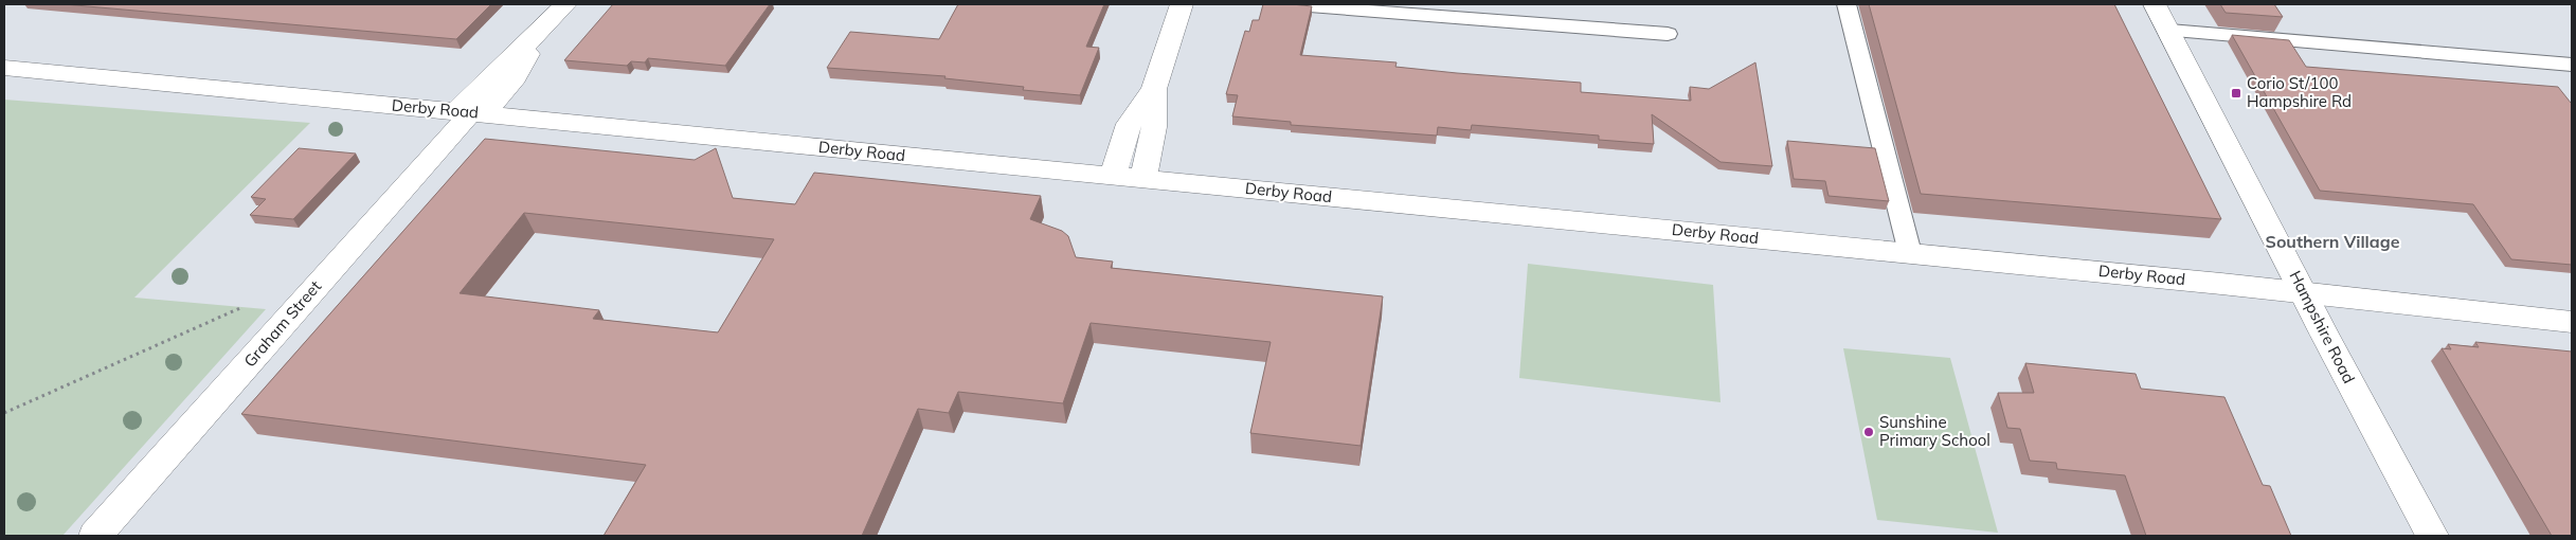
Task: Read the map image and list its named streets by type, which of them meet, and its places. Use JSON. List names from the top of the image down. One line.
{"streets":{"street":["Derby Road","Graham Street","Hampshire Road"]},"crossings":[["Derby Road","Graham Street"],["Derby Road","Hampshire Road"]],"districts":["Southern Village"],"places":{"transit":["Corio St/100 Hampshire Rd"],"other":["Sunshine Primary School"]}}
